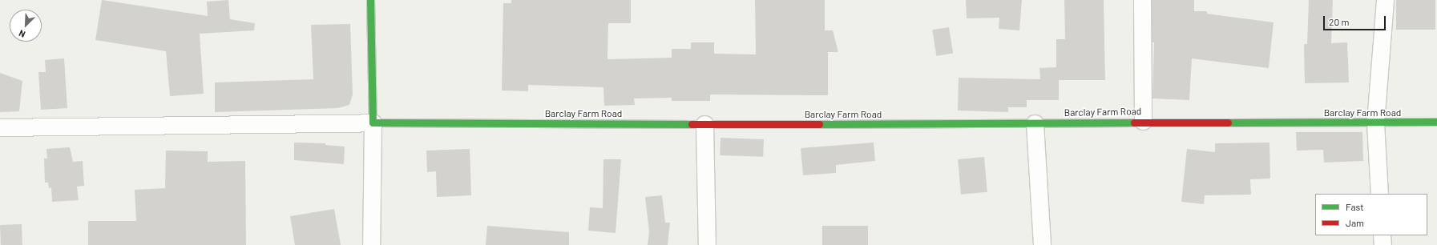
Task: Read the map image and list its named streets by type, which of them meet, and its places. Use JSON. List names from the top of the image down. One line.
{"streets":{"street":["Barclay Farm Road"]},"legend":["Fast","Jam"],"scale_bar":"20 m","north":"bottom left"}
